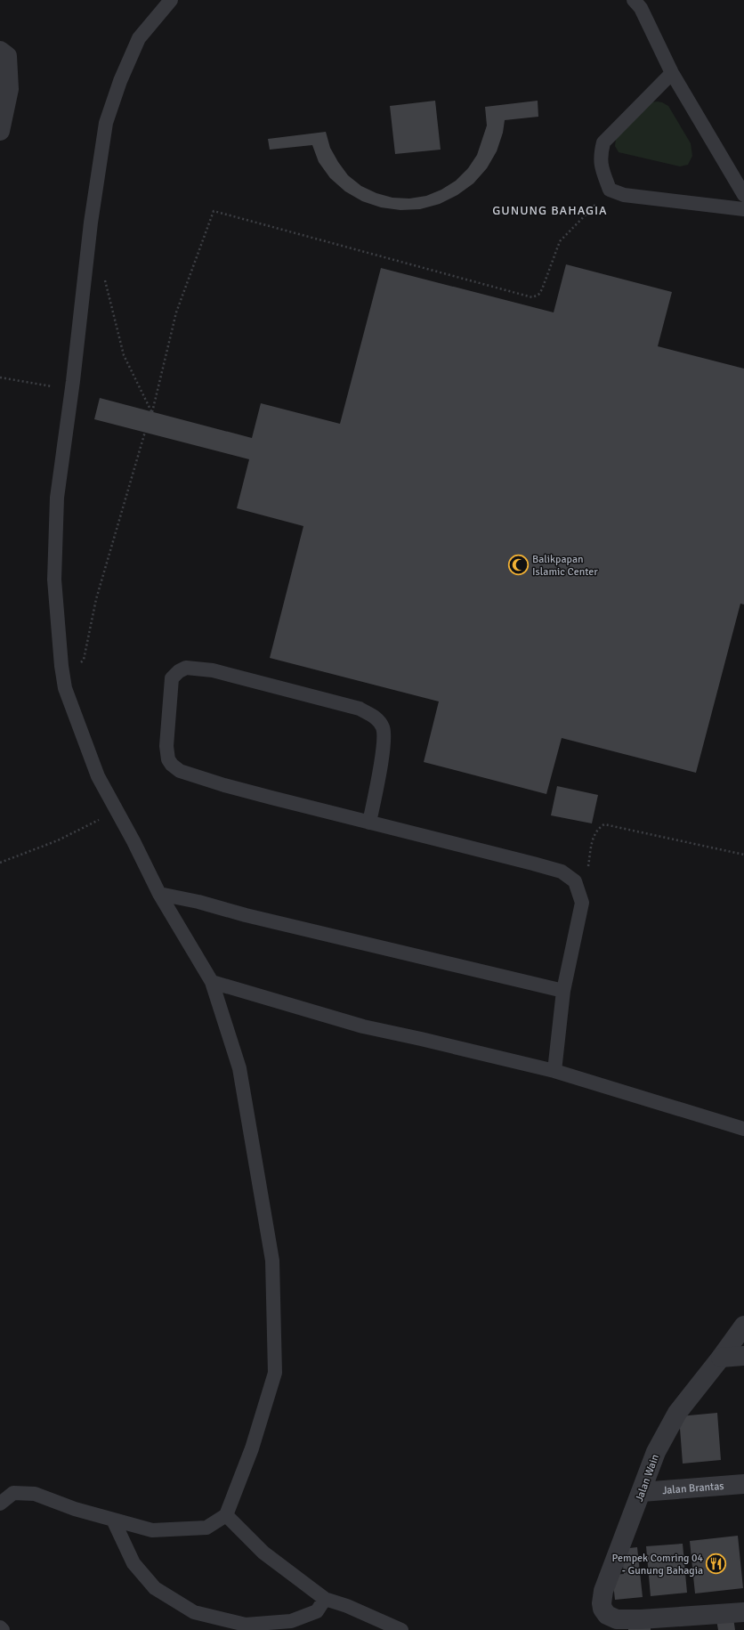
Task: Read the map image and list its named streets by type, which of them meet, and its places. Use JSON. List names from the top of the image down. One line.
{"streets":{"street":["Jalan Wain","Jalan Brantas"]},"crossings":[["Jalan Wain","Jalan Brantas"]],"districts":["GUNUNG BAHAGIA"],"places":{"mosque":["Balikpapan Islamic Center"],"restaurant":["Pempek Comring 04 - Gunung Bahagia"]}}
